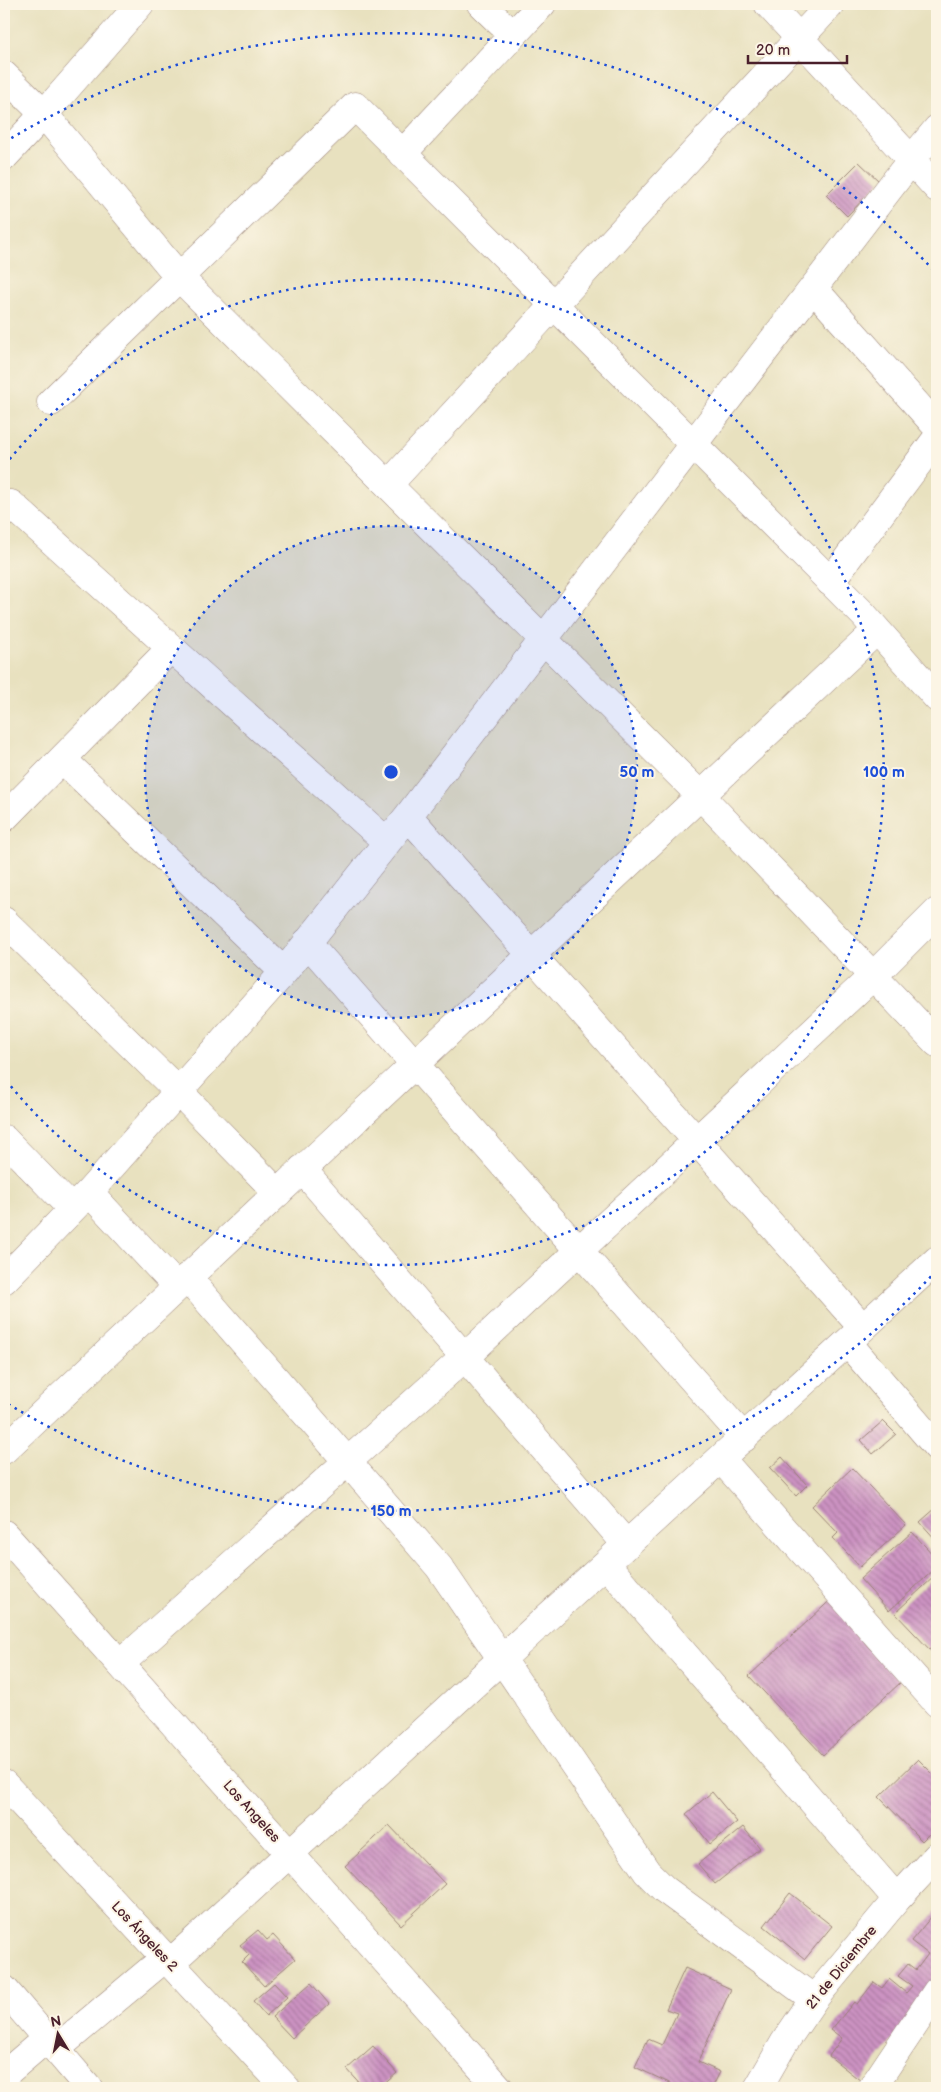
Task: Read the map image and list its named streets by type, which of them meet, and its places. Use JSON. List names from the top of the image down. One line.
{"streets":{"street":["Los Angeles","Los Ángeles 2","21 de Diciembre"]},"scale_bar":"20 m","north":"top","rings":["50 m","100 m","150 m"]}
